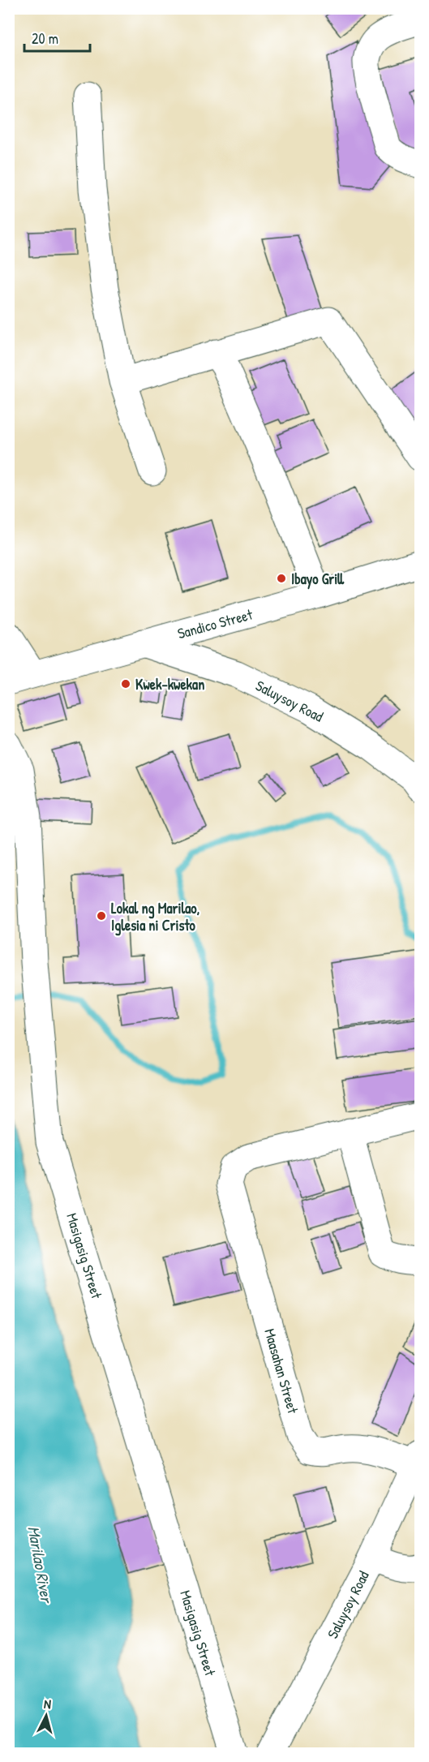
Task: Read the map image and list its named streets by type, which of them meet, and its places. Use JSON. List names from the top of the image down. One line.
{"streets":{"street":["Sandico Street","Saluysoy Road","Masigasig Street","Maasahan Street"]},"crossings":[["Sandico Street","Saluysoy Road"],["Saluysoy Road","Maasahan Street"]],"water":["Marilao River"],"places":["Ibayo Grill","Kwek-kwekan","Lokal ng Marilao, Iglesia ni Cristo"],"scale_bar":"20 m","north":"top"}
